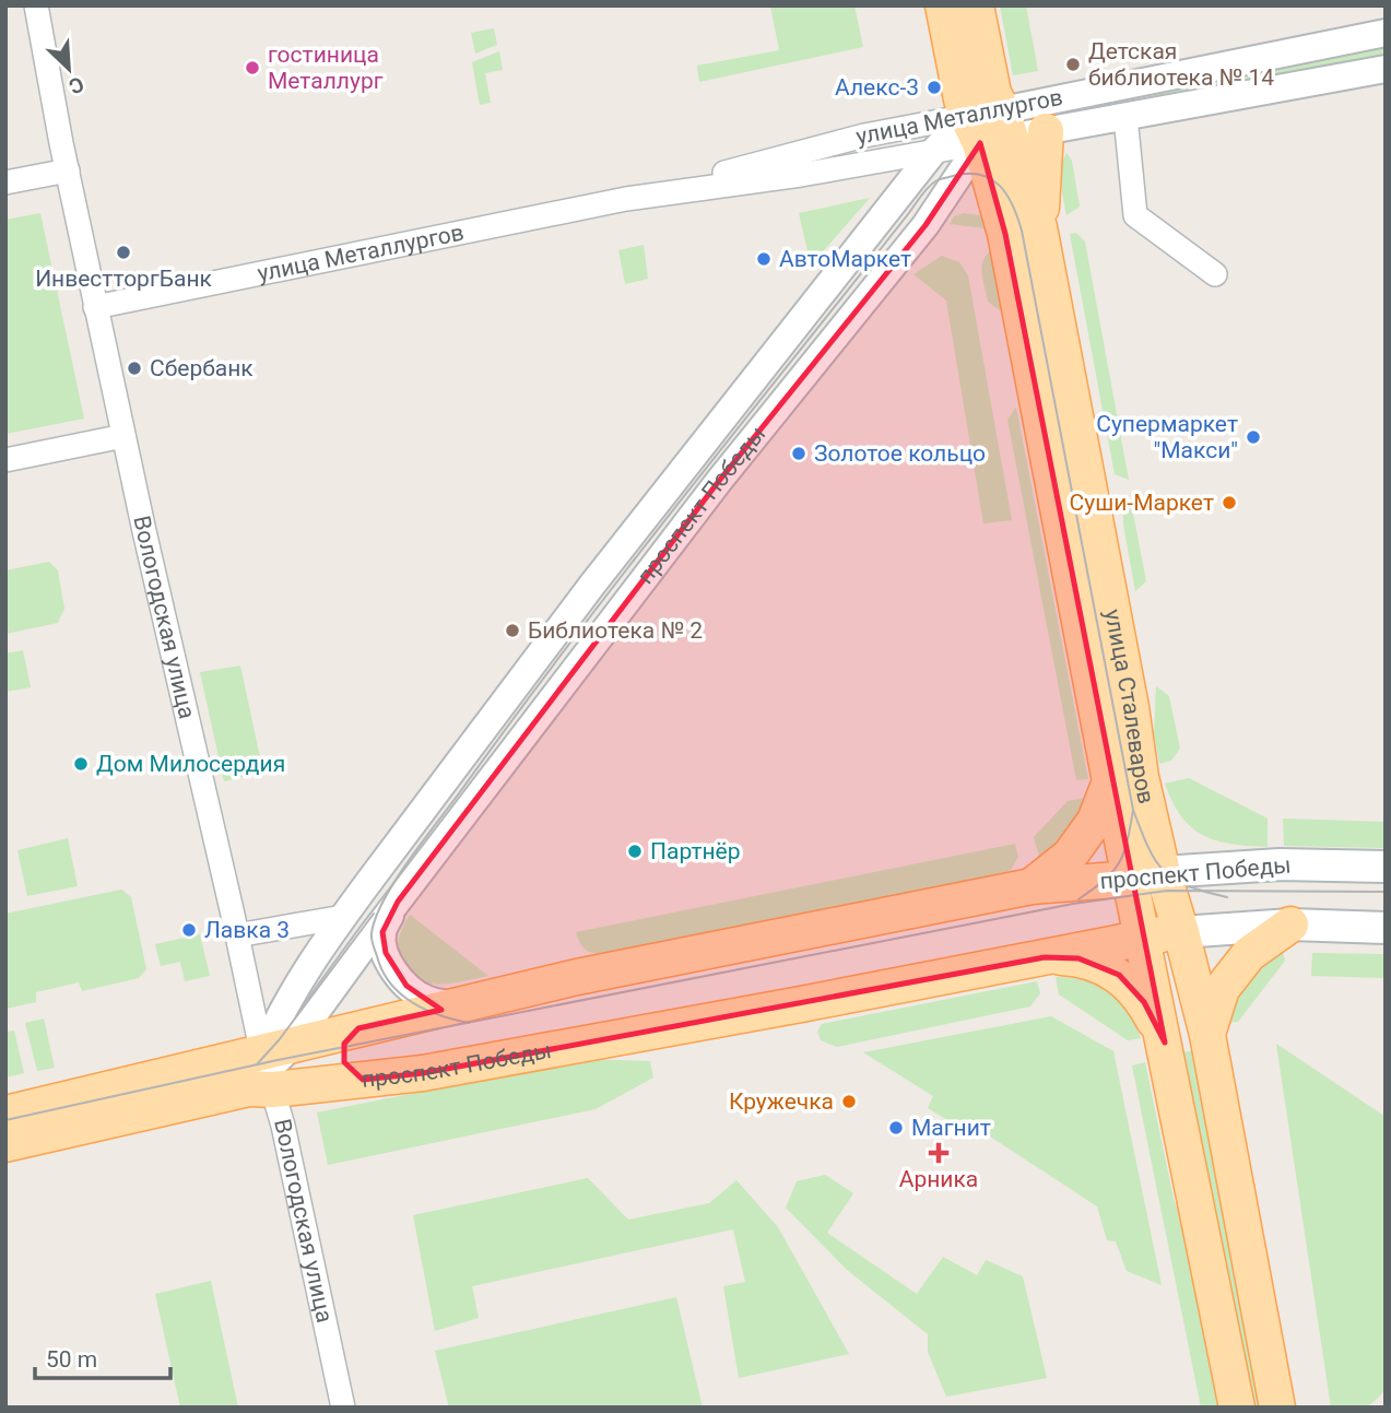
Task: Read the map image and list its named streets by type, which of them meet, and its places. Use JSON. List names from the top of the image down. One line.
{"streets":{"main road":["проспект Победы","улица Сталеваров"],"street":["улица Металлургов","Вологодская улица"]},"crossings":[["улица Металлургов","проспект Победы"],["улица Металлургов","Вологодская улица"],["улица Металлургов","улица Сталеваров"],["проспект Победы","Вологодская улица"],["проспект Победы","улица Сталеваров"]],"places":{"other":["Детская библиотека № 14","гостиница Металлург","Алекс-3","ИнвестторгБанк","АвтоМаркет","Сбербанк","Супермаркет \"Макси\"","Золотое кольцо","Суши-Маркет","Библиотека № 2","Дом Милосердия","Партнёр","Лавка 3","Кружечка","Магнит"],"health":["Арника"]},"scale_bar":"50 m","north":"bottom right"}
